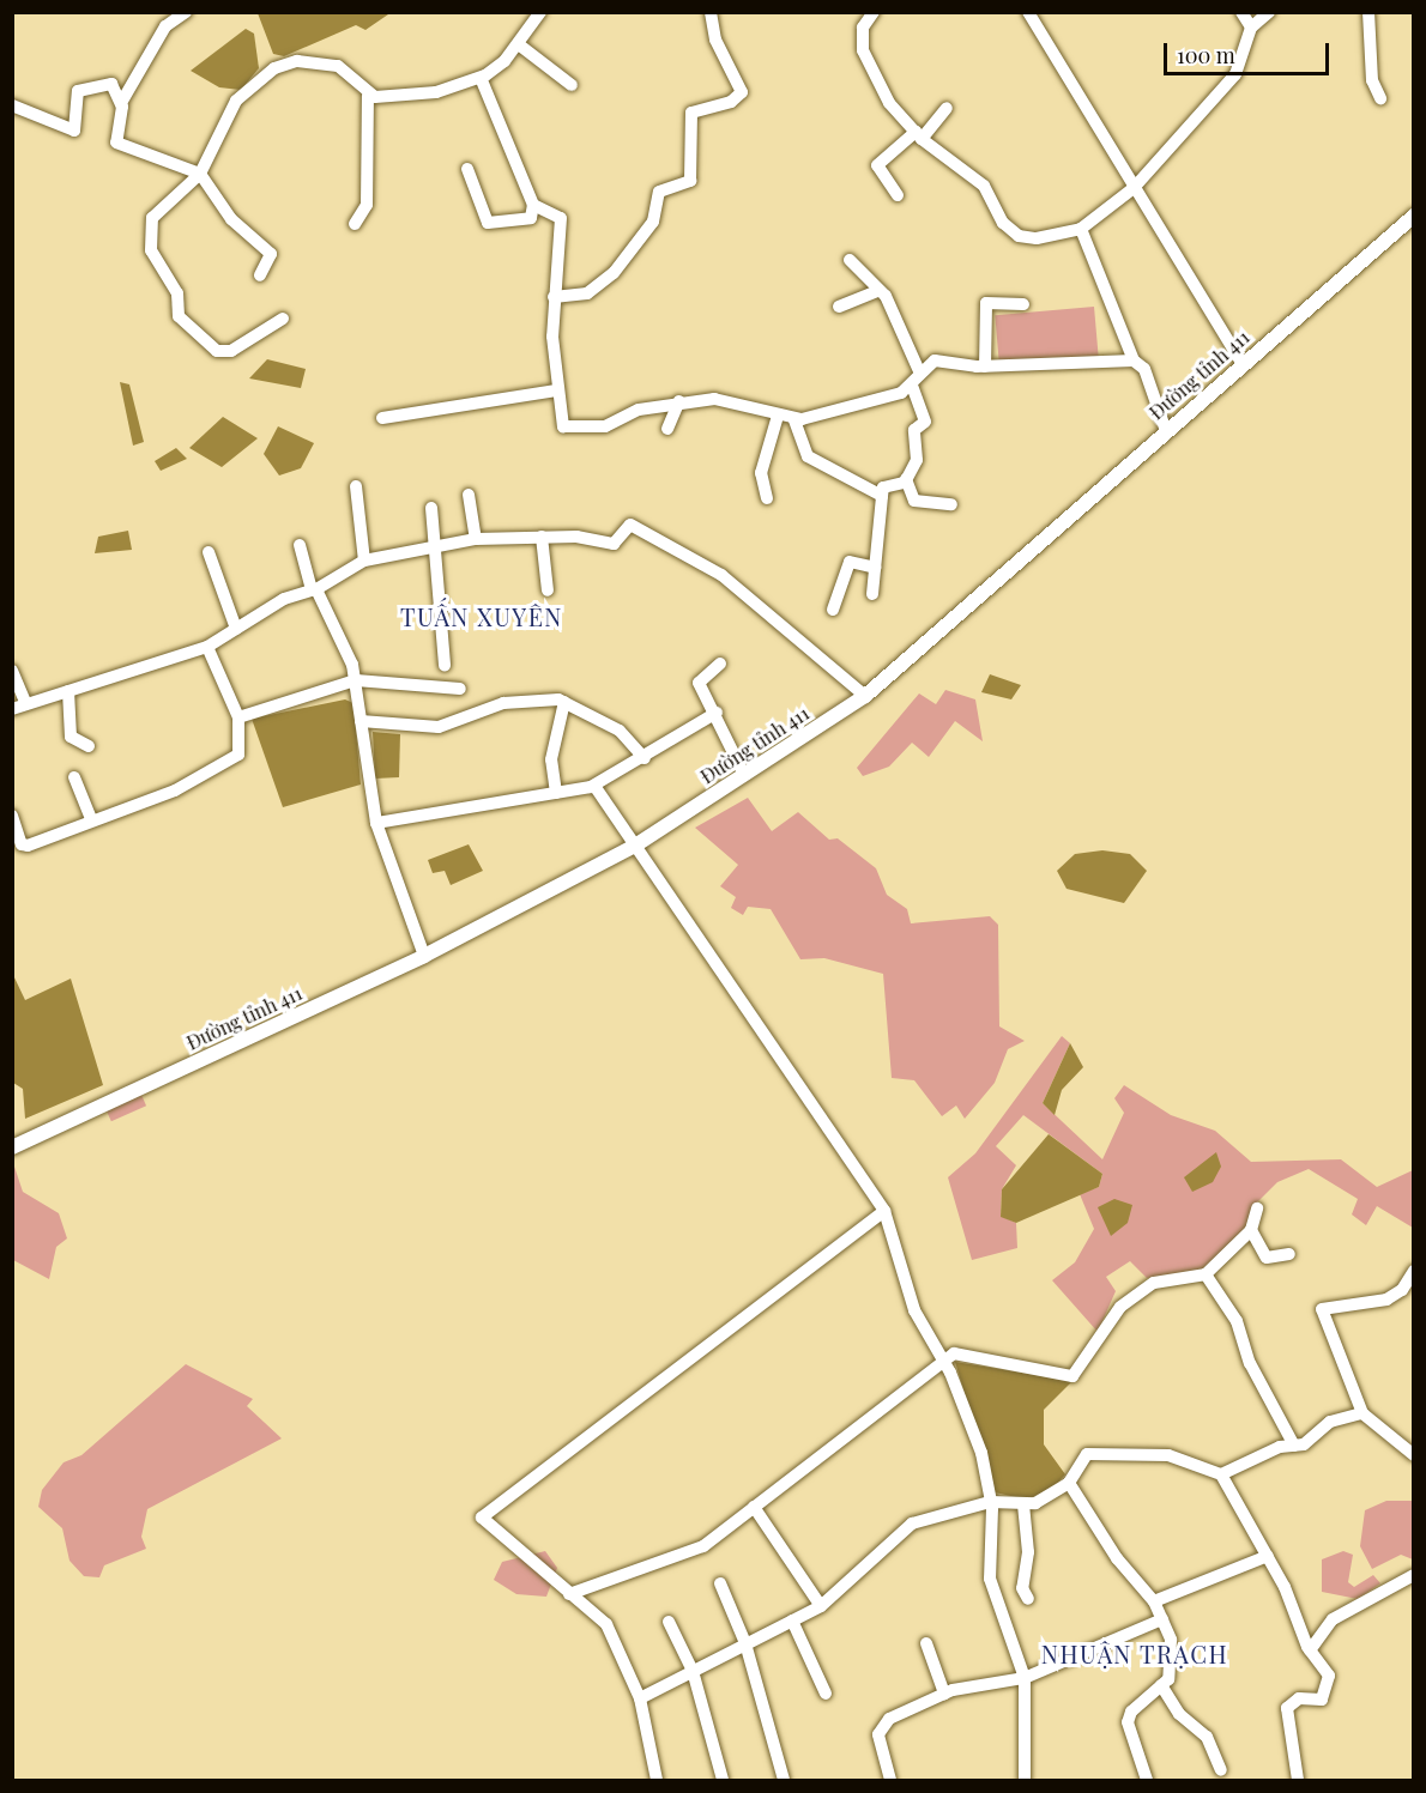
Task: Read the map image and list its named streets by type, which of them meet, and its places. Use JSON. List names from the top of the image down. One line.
{"streets":{"main road":["Đường tỉnh 411"]},"districts":["TUẤN XUYÊN","NHUẬN TRẠCH"],"scale_bar":"100 m"}
